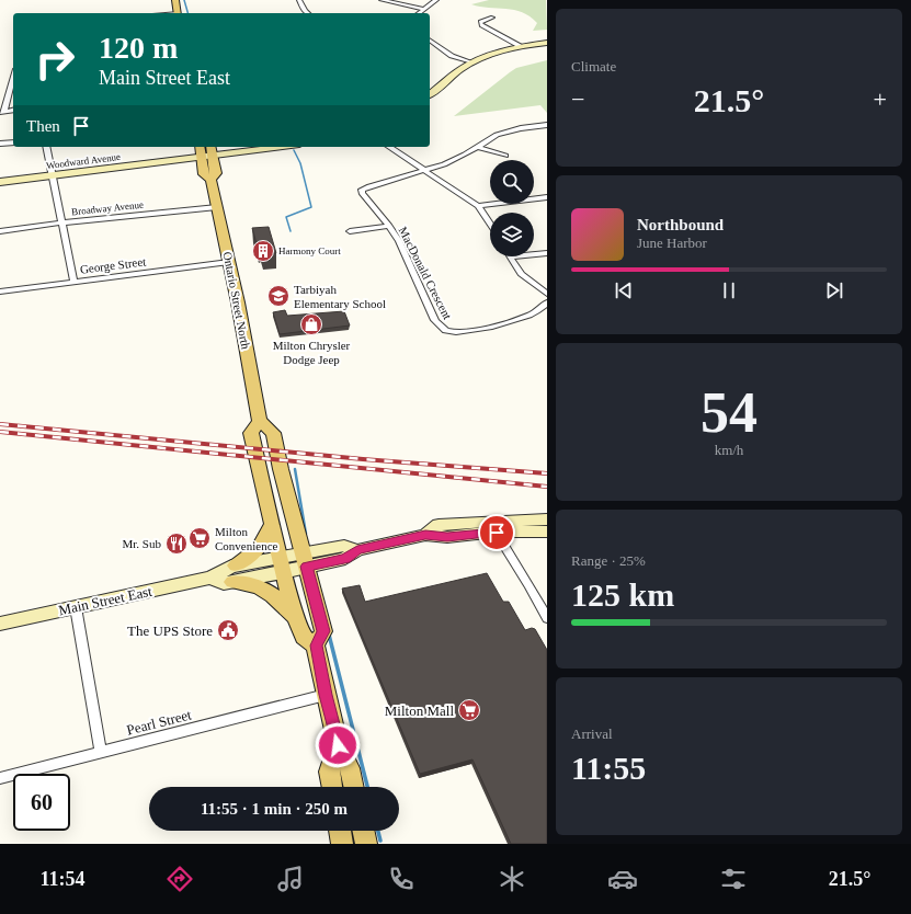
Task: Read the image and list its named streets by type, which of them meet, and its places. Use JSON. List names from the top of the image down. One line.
{"streets":{"main road":["Ontario Street North"],"street":["Woodward Avenue","Broadway Avenue","George Street","MacDonald Crescent","Main Street East","Pearl Street"]},"crossings":[["Woodward Avenue","Ontario Street North"],["Broadway Avenue","Ontario Street North"],["George Street","Ontario Street North"]],"places":{"building":["Harmony Court"],"school or university":["Tarbiyah Elementary School"],"shop":["Milton Chrysler Dodge Jeep"],"supermarket":["Milton Convenience","Milton Mall"],"restaurant":["Mr. Sub"],"public building":["The UPS Store"]},"page":{"tile":["Climate",["54","km/h"],["Range · 25%","125 km"],["Arrival","11:55"]],"turn":["120 m","Main Street East"],"heat":["−","21.5°","+"],"then":"Then","song":["Northbound","June Harbor"],"limit":"60","trip":"11:55 · 1 min · 250 m","tabs":["11:54","21.5°"]}}
